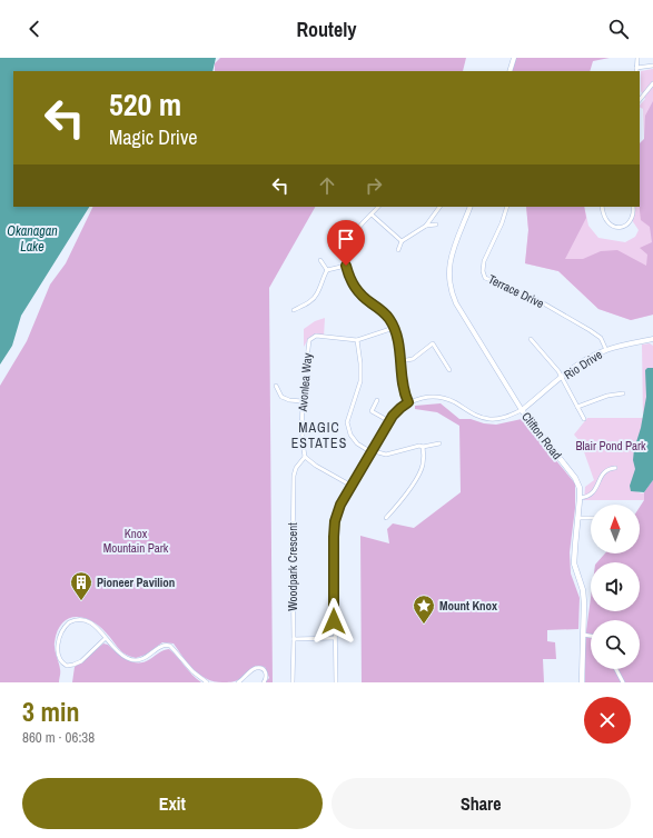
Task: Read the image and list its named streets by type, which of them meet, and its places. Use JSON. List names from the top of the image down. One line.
{"streets":{"main road":["Clifton Road"],"street":["Terrace Drive","Rio Drive","Avonlea Way","Woodpark Crescent"]},"crossings":[["Terrace Drive","Rio Drive"],["Rio Drive","Clifton Road"],["Avonlea Way","Woodpark Crescent"]],"districts":["MAGIC ESTATES"],"water":["Okanagan Lake"],"parks":["Blair Pond Park","Knox Mountain Park"],"places":{"building":["Pioneer Pavilion"],"place":["Mount Knox"]},"north":"top","page":{"header":"Routely","turn":["520 m","Magic Drive"],"heading":["3 min","860 m · 06:38"],"buttons":["Exit","Share"]}}
